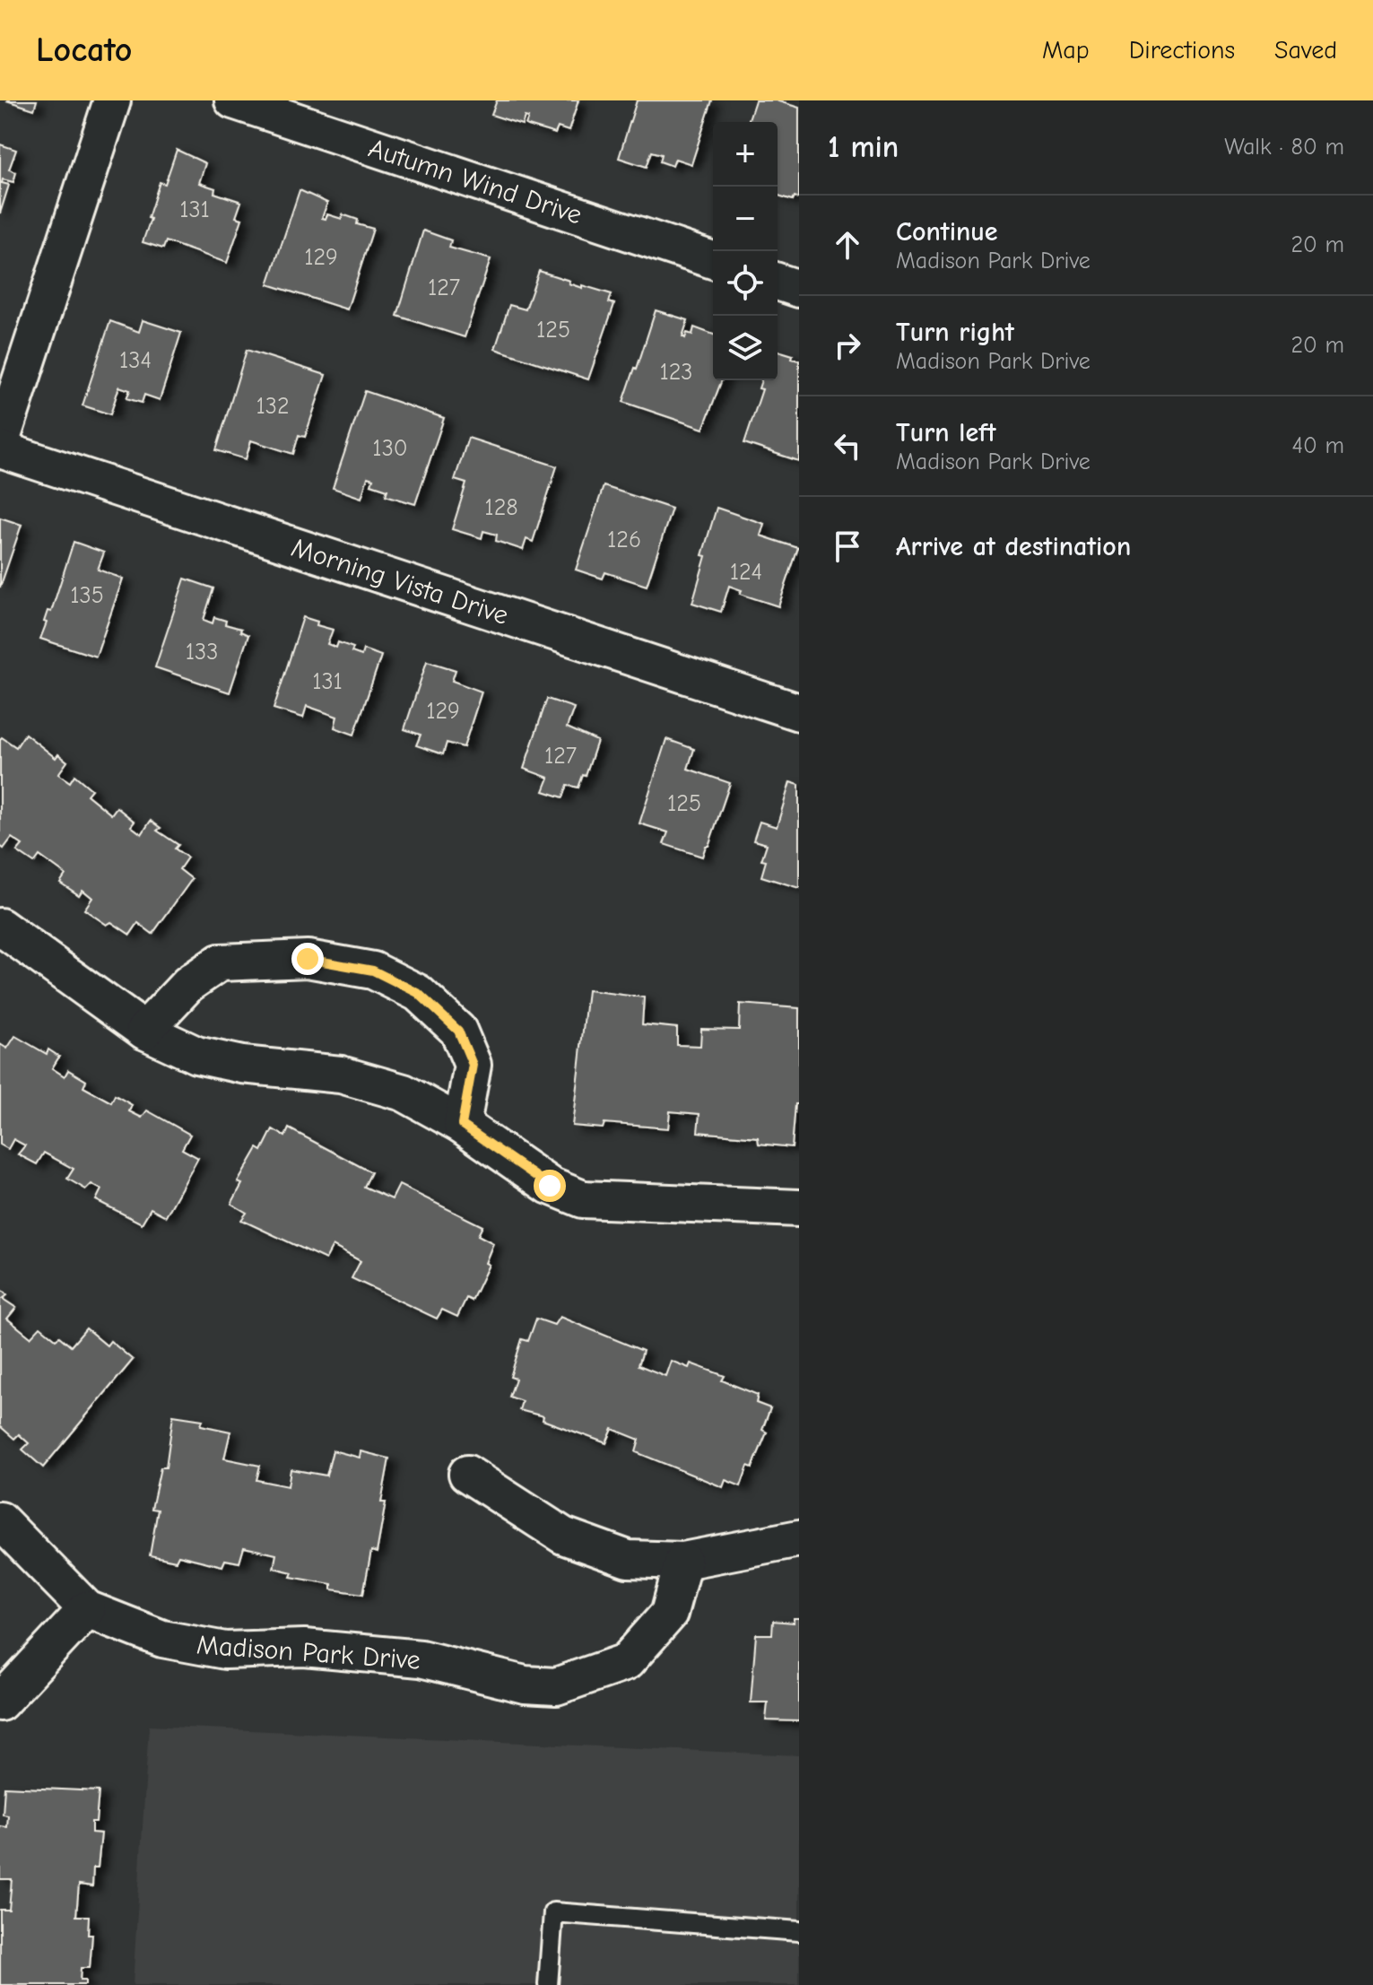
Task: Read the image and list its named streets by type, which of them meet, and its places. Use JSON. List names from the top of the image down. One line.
{"streets":{"street":["Autumn Wind Drive","Morning Vista Drive","Madison Park Drive"]},"house_numbers":["131","129","127","125","134","123","132","130","128","126","124","135","133","131","129","127","125"],"page":{"header":"Locato","nav":["Map","Directions","Saved"],"heading":["1 min","Walk · 80 m"],"map_buttons":["+","−"],"list":[["Continue","Madison Park Drive","20 m"],["Turn right","Madison Park Drive","20 m"],["Turn left","Madison Park Drive","40 m"],"Arrive at destination"]}}
